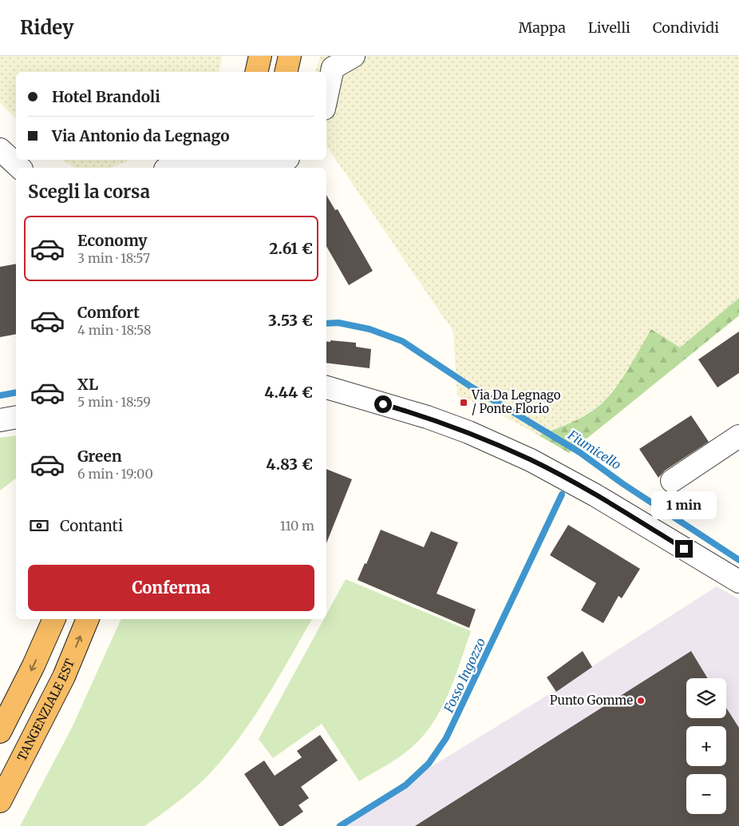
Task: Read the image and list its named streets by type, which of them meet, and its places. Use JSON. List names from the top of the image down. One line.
{"streets":{"highway":["TANGENZIALE EST"]},"water":["Fiumicello","Fosso Ingozzo"],"places":{"transit":["Via Da Legnago / Ponte Florio"],"other":["Punto Gomme"]},"page":{"header":"Ridey","nav":["Mappa","Livelli","Condividi"],"banner":["Hotel Brandoli","Via Antonio da Legnago"],"heading":"Scegli la corsa","list":[{"name":"Economy","note":"3 min · 18:57","value":"2.61 €"},{"name":"Comfort","note":"4 min · 18:58","value":"3.53 €"},{"name":"XL","note":"5 min · 18:59","value":"4.44 €"},{"name":"Green","note":"6 min · 19:00","value":"4.83 €"}],"bubble":"1 min","pay":["Contanti","110 m"],"buttons":"Conferma","map_buttons":["+","−"]}}
